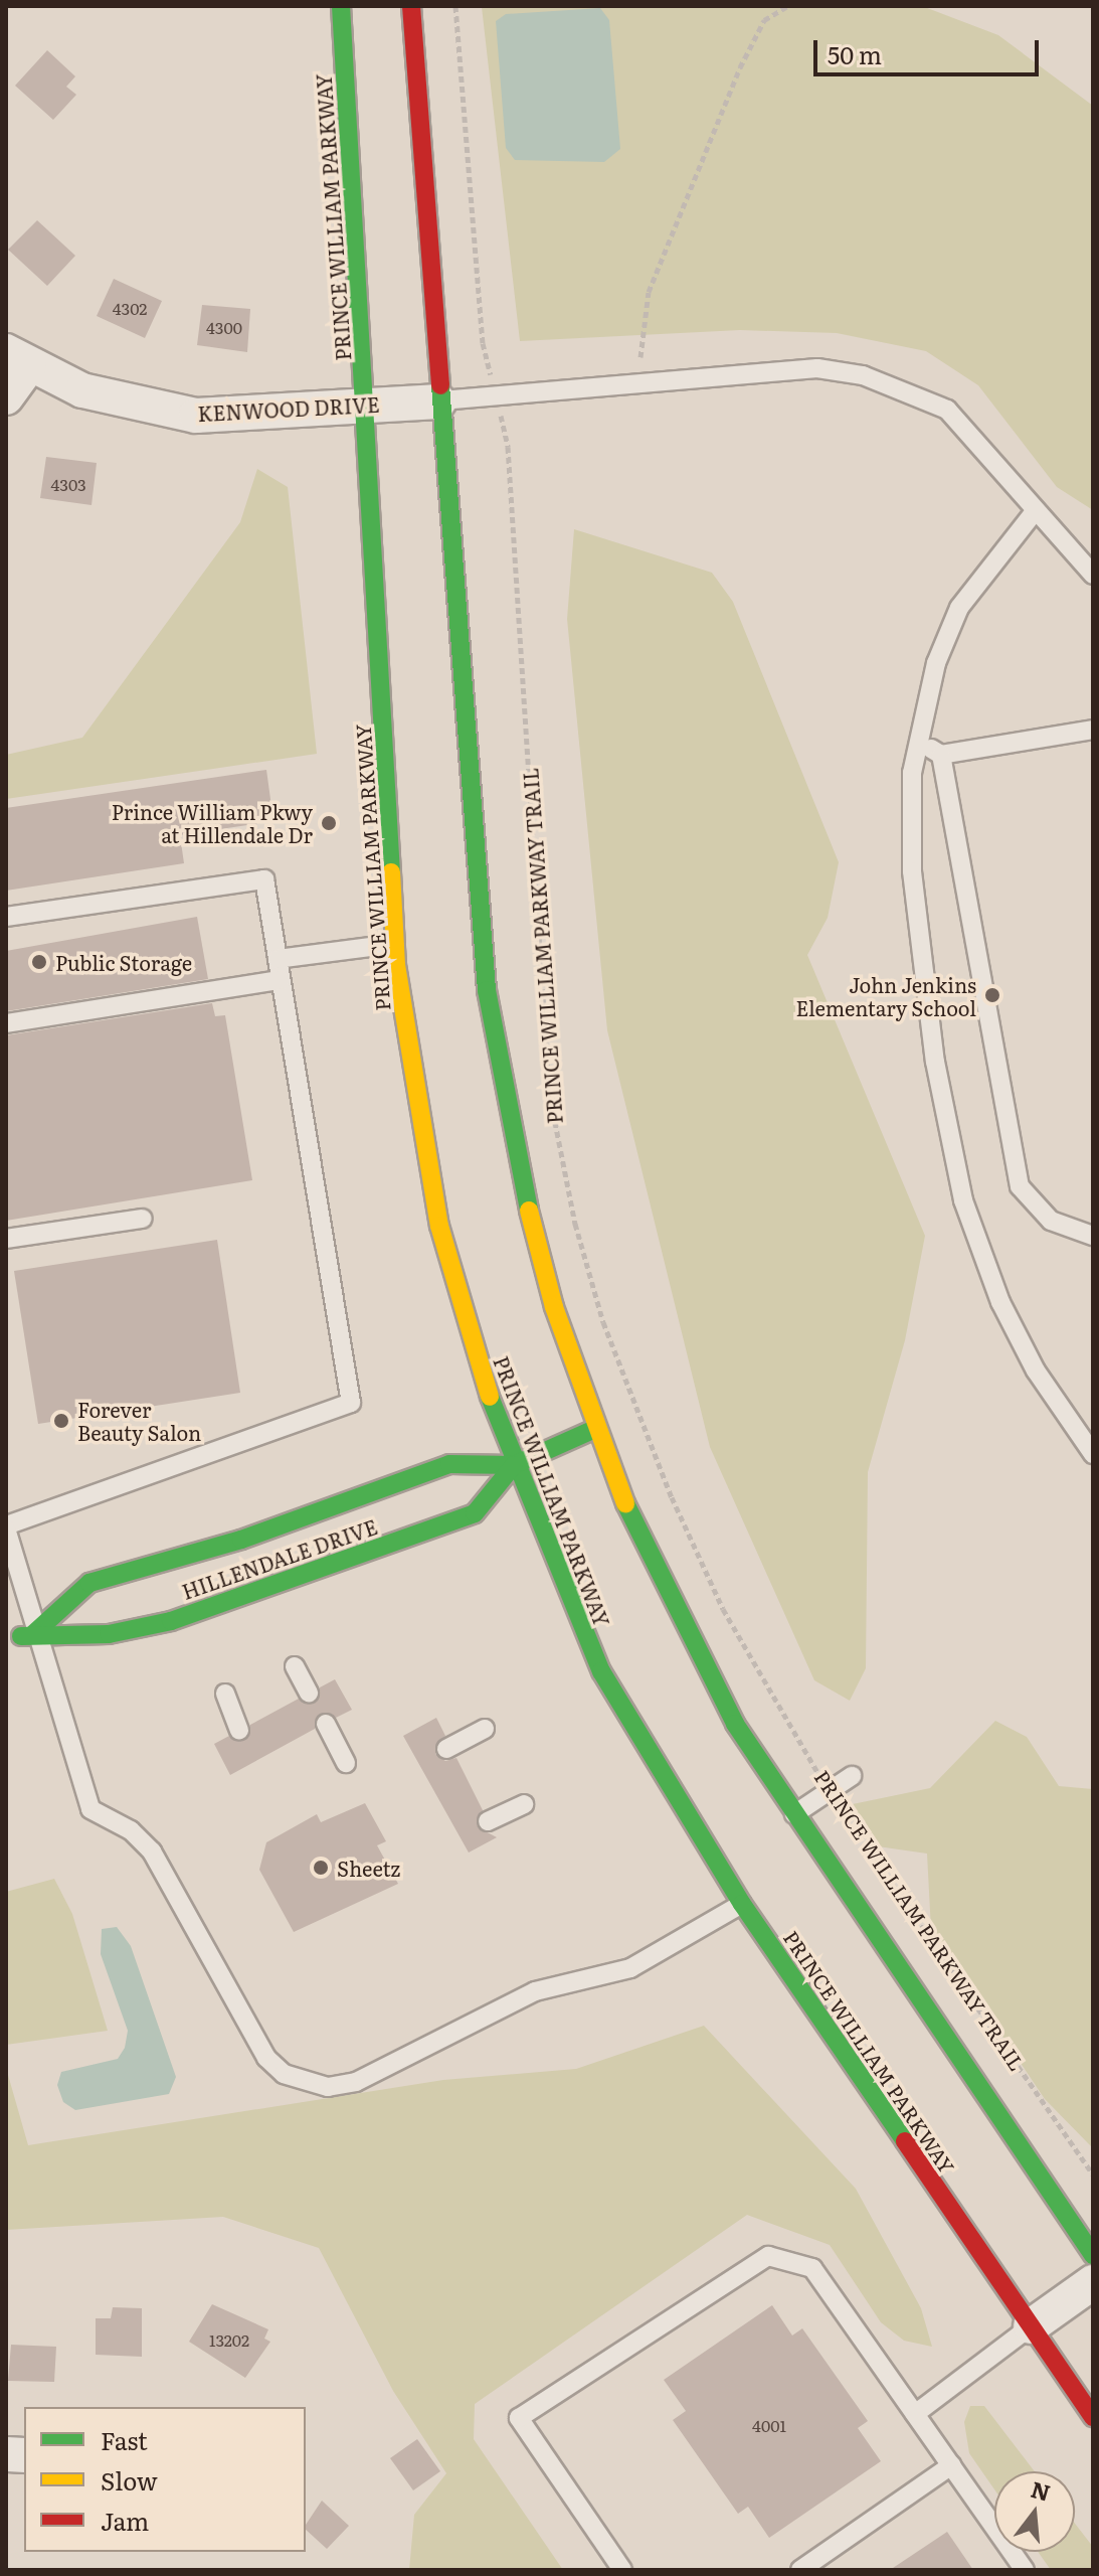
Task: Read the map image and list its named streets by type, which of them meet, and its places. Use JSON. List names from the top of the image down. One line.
{"streets":{"main road":["PRINCE WILLIAM PARKWAY","HILLENDALE DRIVE"],"street":["KENWOOD DRIVE"],"path":["PRINCE WILLIAM PARKWAY TRAIL"]},"crossings":[["PRINCE WILLIAM PARKWAY","KENWOOD DRIVE"],["PRINCE WILLIAM PARKWAY","HILLENDALE DRIVE"]],"places":["Prince William Pkwy at Hillendale Dr","Public Storage","John Jenkins Elementary School","Forever Beauty Salon","Sheetz"],"house_numbers":["4302","4300","4303","13202","4001"],"legend":["Fast","Slow","Jam"],"scale_bar":"50 m","north":"top"}
